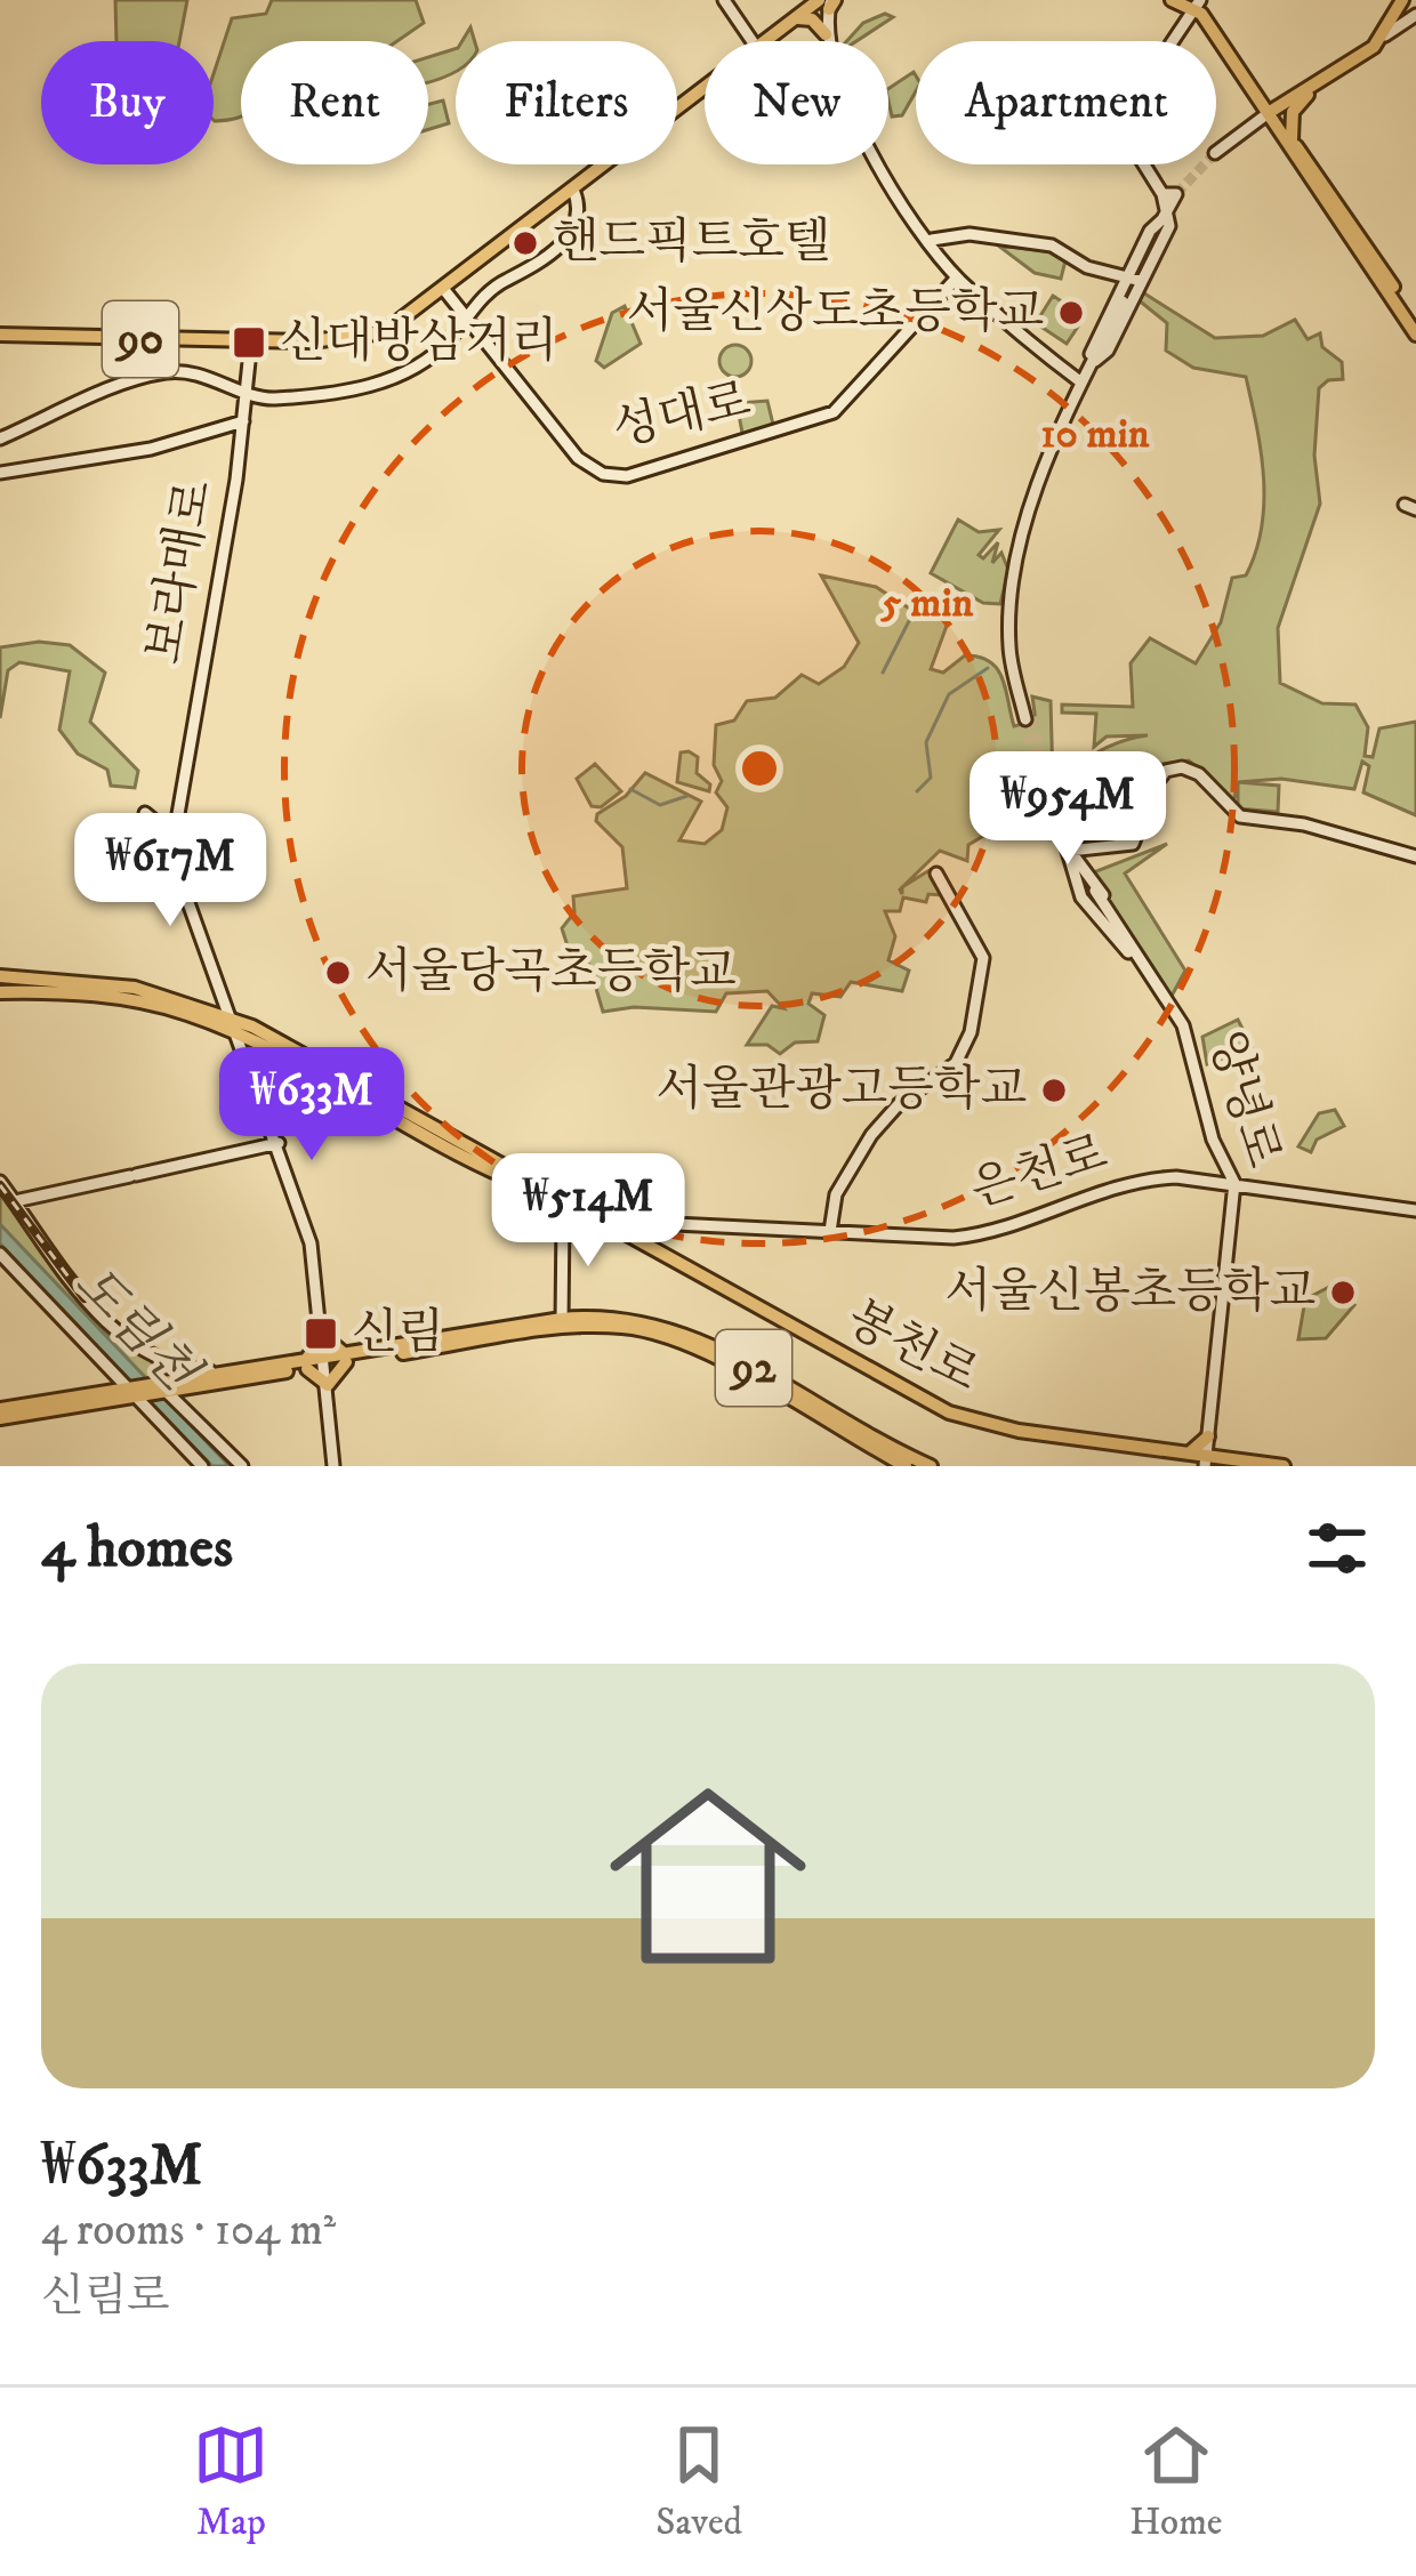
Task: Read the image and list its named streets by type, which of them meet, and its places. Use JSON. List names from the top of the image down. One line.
{"streets":{"main road":["90","성대로","보라매로","양녕로","은천로","봉천로","92"]},"crossings":[["90","성대로"],["90","보라매로"],["보라매로","봉천로"],["양녕로","은천로"],["양녕로","봉천로"],["은천로","봉천로"]],"water":["도림천"],"places":{"other":["핸드픽트호텔","서울신상도초등학교","서울당곡초등학교","서울관광고등학교","서울신봉초등학교"],"transit":["신대방삼거리","신림"]},"page":{"chip":["Buy","Rent","Filters","New","Apartment"],"price":["₩954M","₩617M","₩633M","₩514M"],"heading":"4 homes","list":[{"name":"₩633M","note":"4 rooms · 104 m² · 신림로"}],"tabs":["Map","Saved","Home"]},"rings":["10 min","5 min"]}
